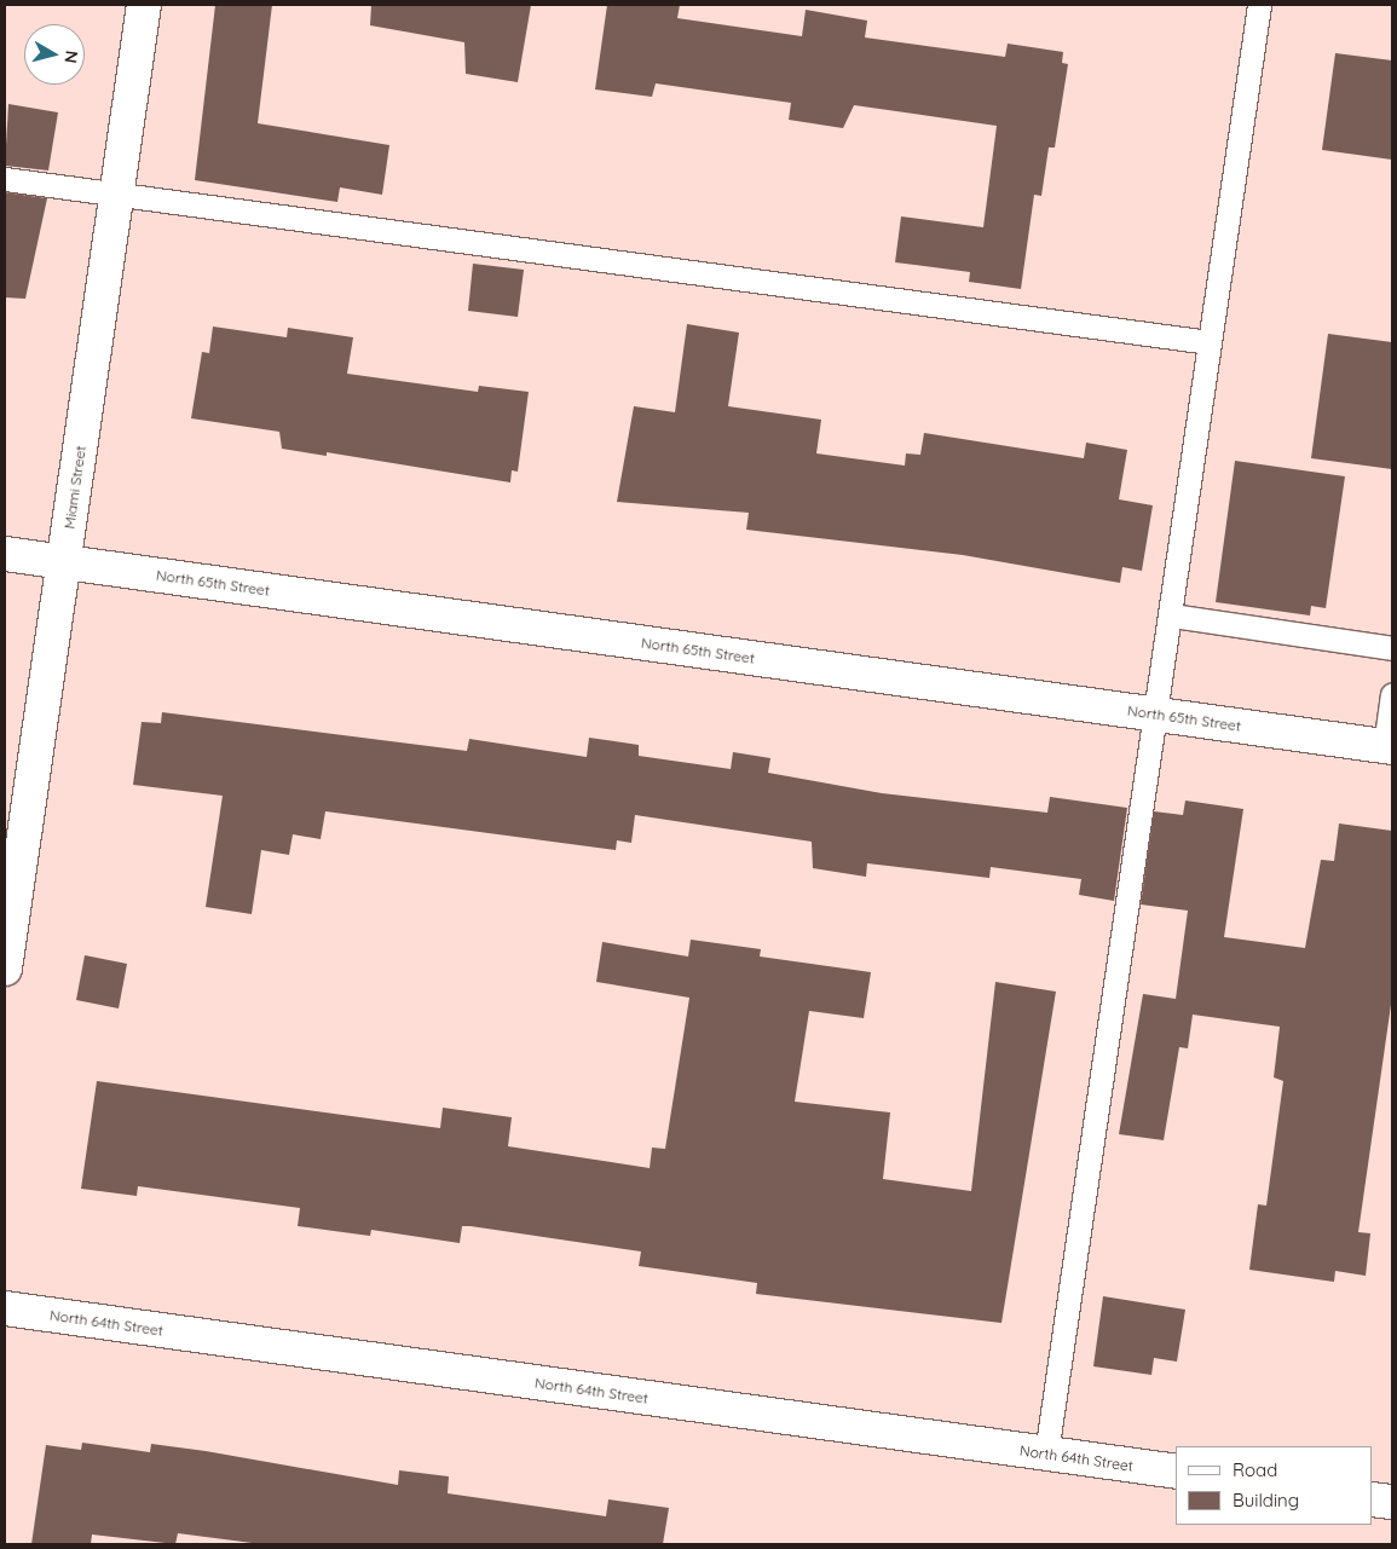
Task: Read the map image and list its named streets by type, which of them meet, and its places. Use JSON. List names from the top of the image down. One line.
{"streets":{"street":["Miami Street","North 65th Street","North 64th Street"]},"crossings":[["Miami Street","North 65th Street"]],"legend":["Road","Building"],"north":"right"}
